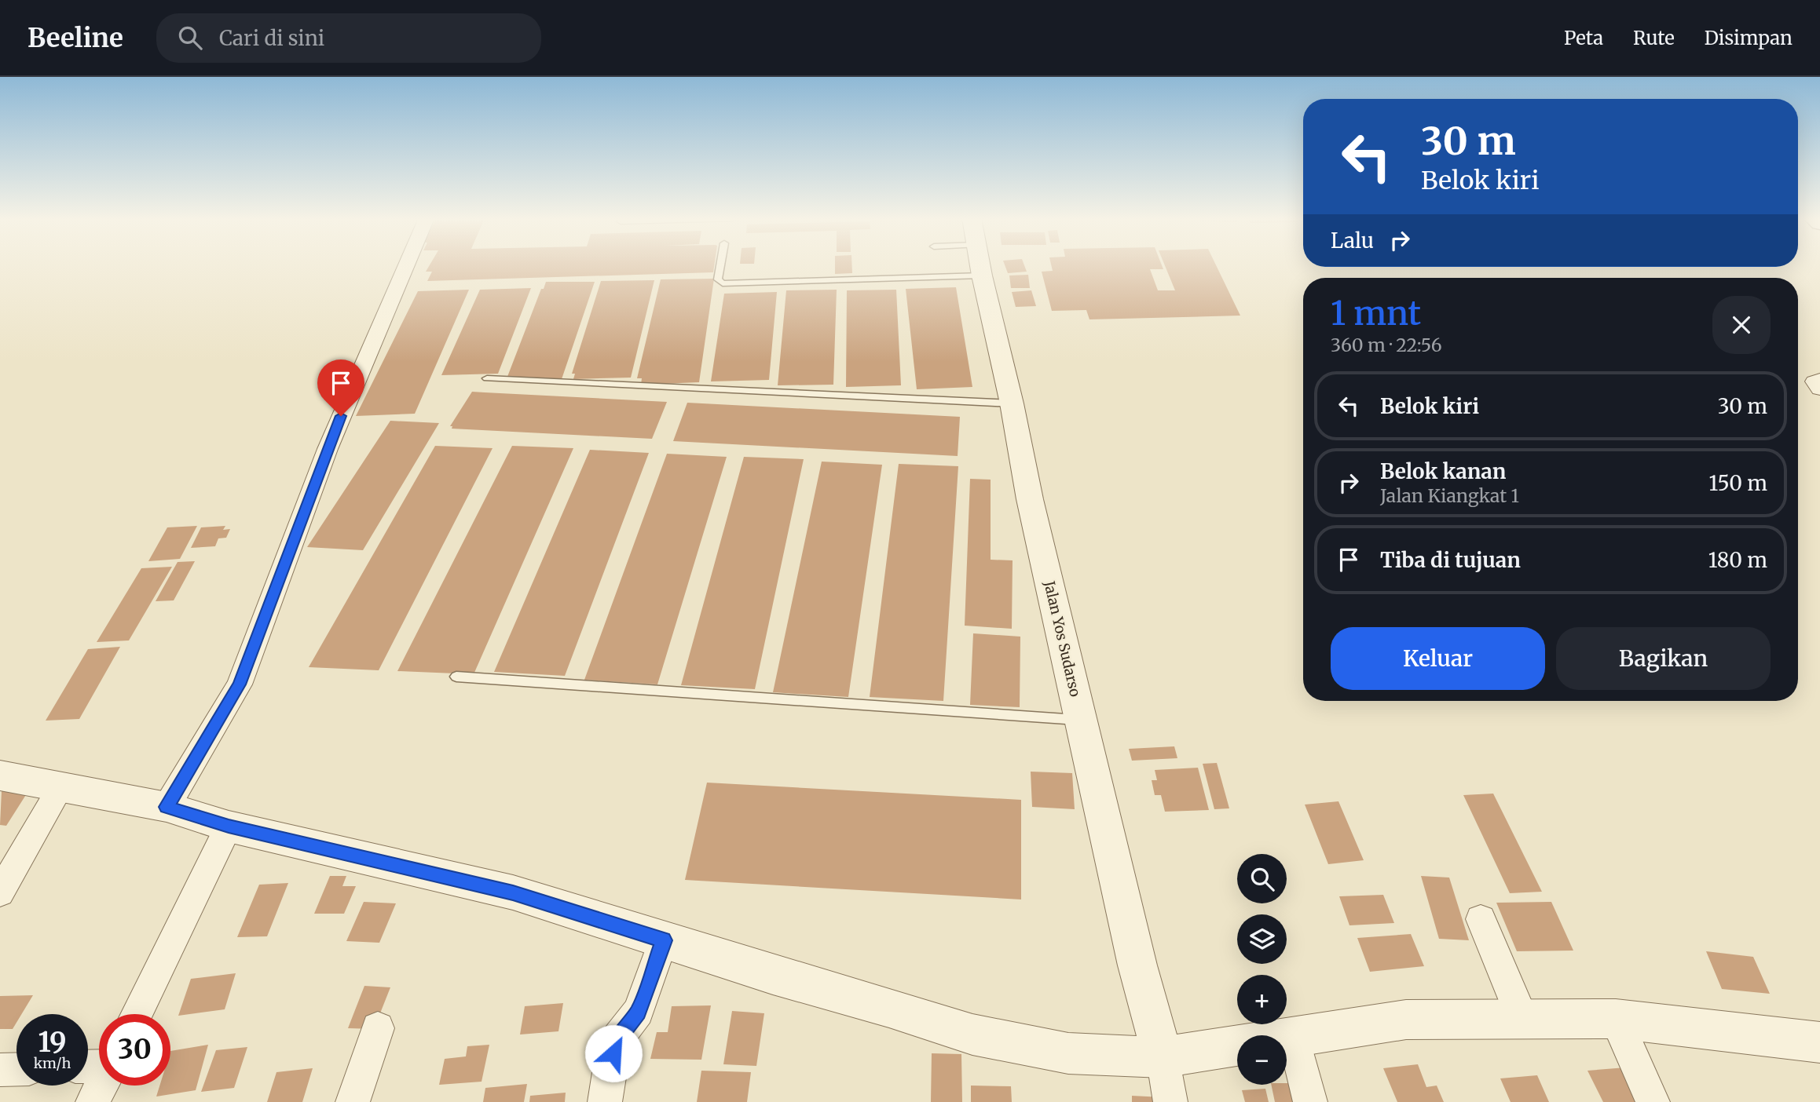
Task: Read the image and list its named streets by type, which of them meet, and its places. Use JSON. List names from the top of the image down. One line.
{"streets":{"street":["Jalan Yos Sudarso"]},"page":{"header":"Beeline","search":"Cari di sini","nav":["Peta","Rute","Disimpan"],"turn":["30 m","Belok kiri"],"then":"Lalu","heading":["1 mnt","360 m · 22:56"],"list":[{"name":"Belok kiri","value":"30 m"},{"name":"Belok kanan","note":"Jalan Kiangkat 1","value":"150 m"},{"name":"Tiba di tujuan","value":"180 m"}],"buttons":["Keluar","Bagikan"],"map_buttons":["+","−"],"speed":"19 km/h","limit":"30"}}
